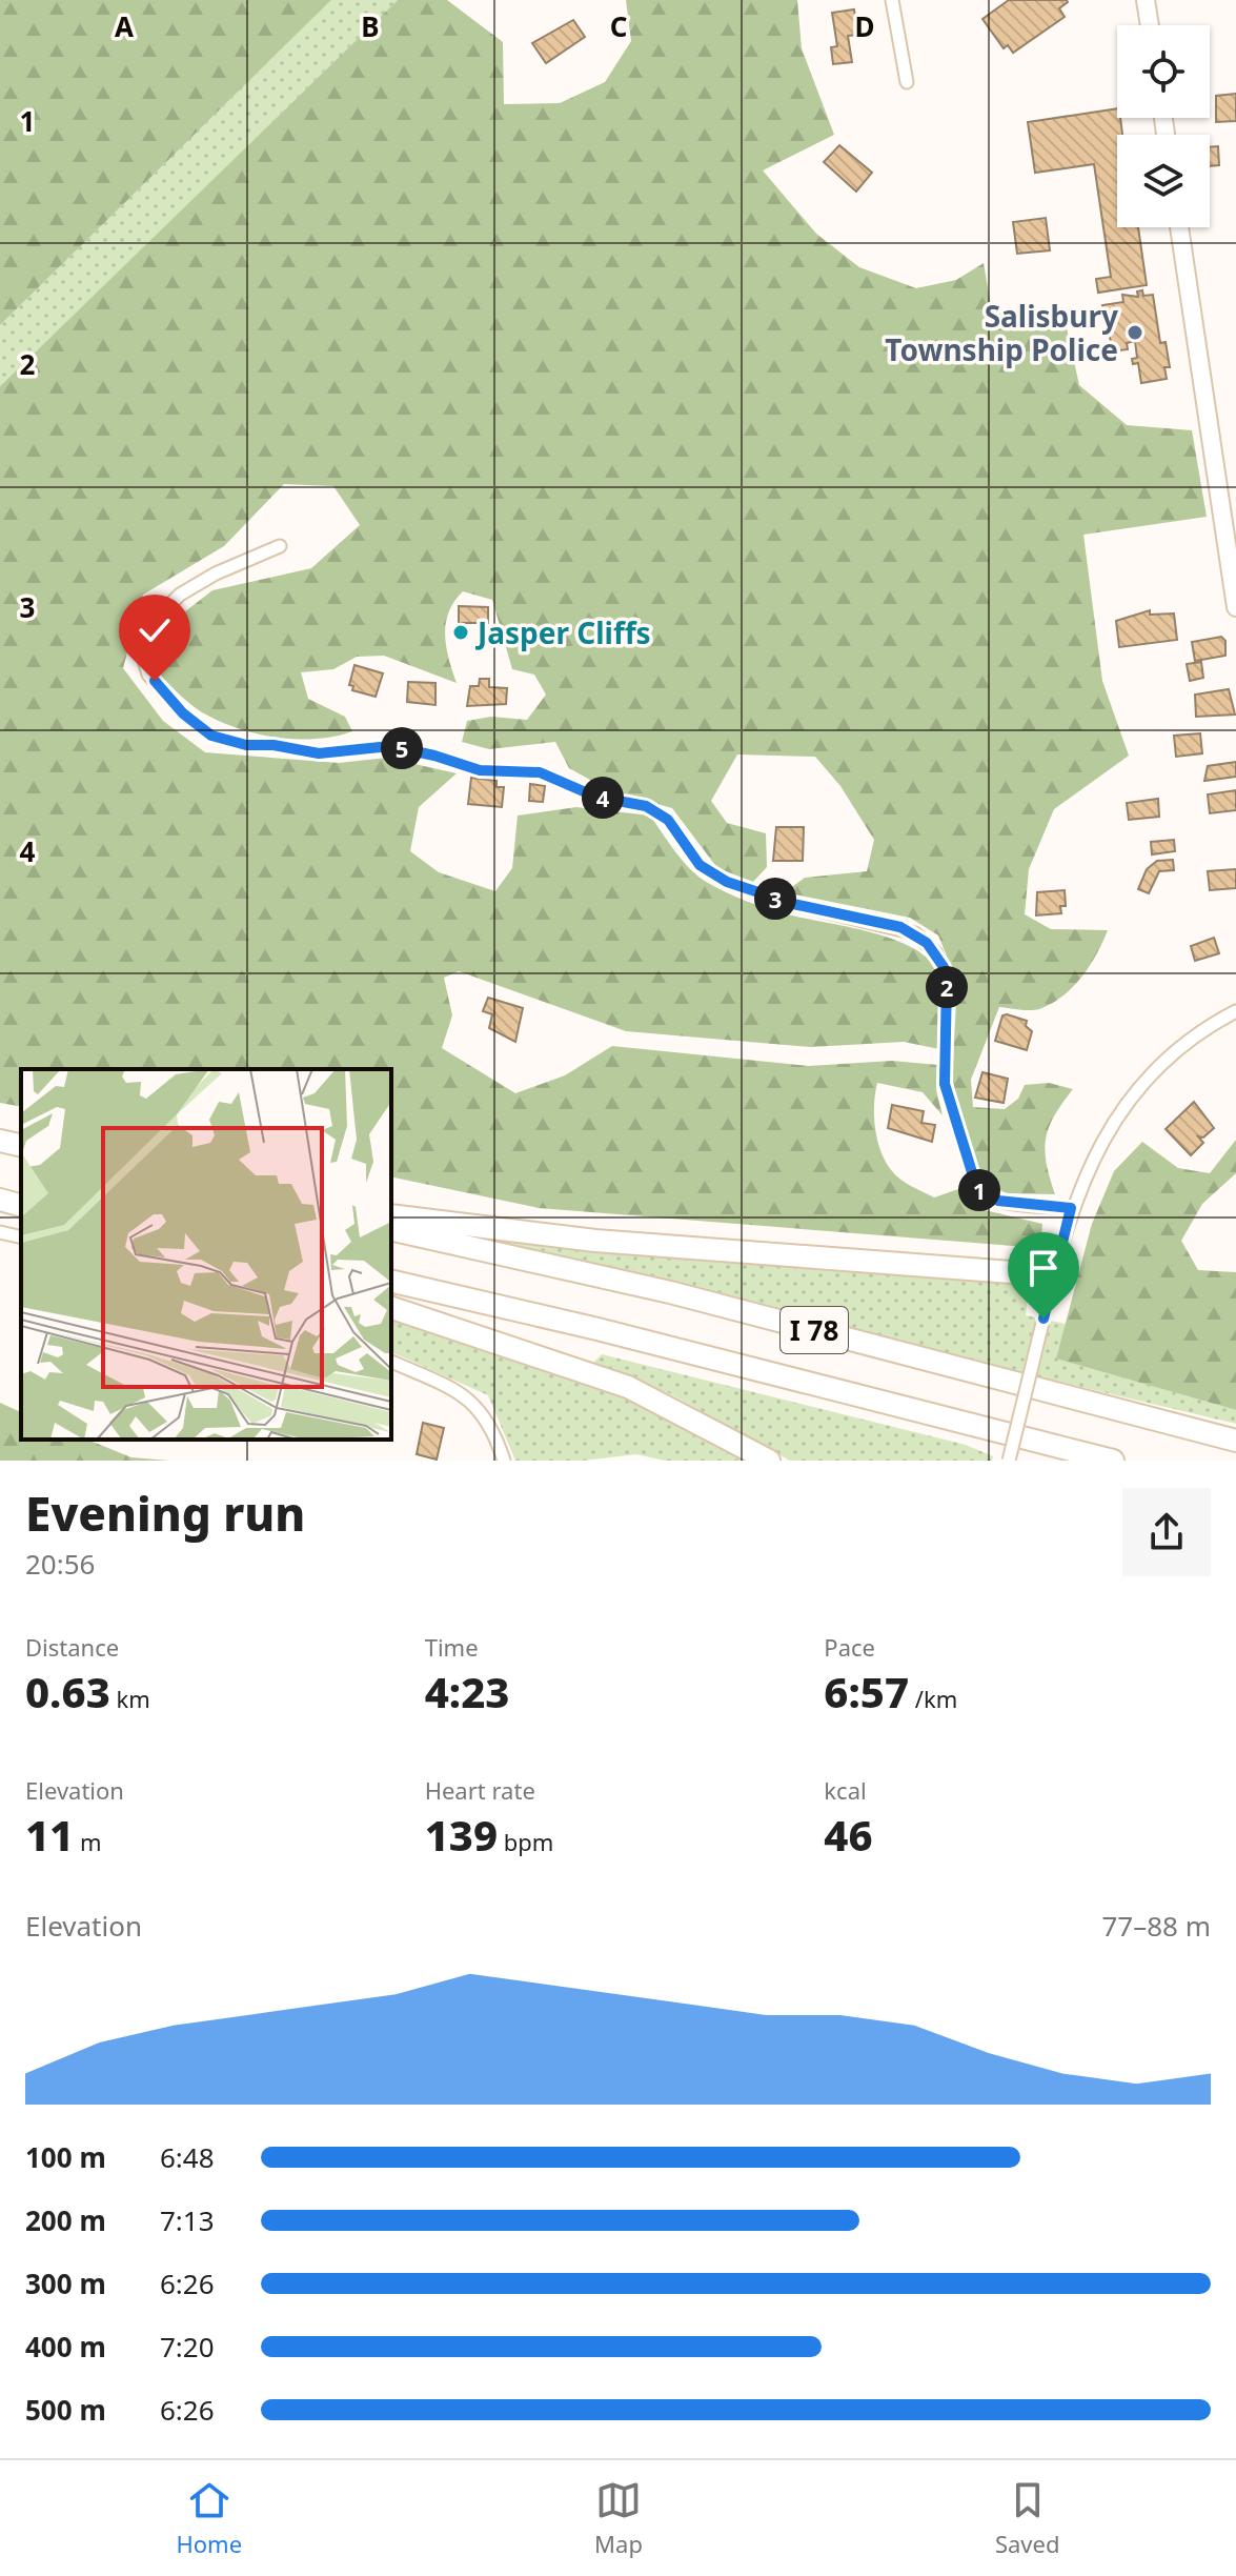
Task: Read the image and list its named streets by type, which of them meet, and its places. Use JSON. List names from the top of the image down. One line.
{"streets":{"highway":["I 78"]},"places":["Salisbury Township Police","Jasper Cliffs"],"page":{"pins":["5","4","3","2","1"],"heading":["Evening run","20:56"],"stats":[["Distance","0.63 km"],["Time","4:23"],["Pace","6:57 /km"],["Elevation","11 m"],["Heart rate","139 bpm"],["kcal","46"]],"chart":["Elevation","77–88 m"],"list":[{"name":"100 m","note":"6:48"},{"name":"200 m","note":"7:13"},{"name":"300 m","note":"6:26"},{"name":"400 m","note":"7:20"},{"name":"500 m","note":"6:26"}],"tabs":["Home","Map","Saved"]},"grid":{"columns":["A","B","C","D"],"rows":["1","2","3","4"]}}
